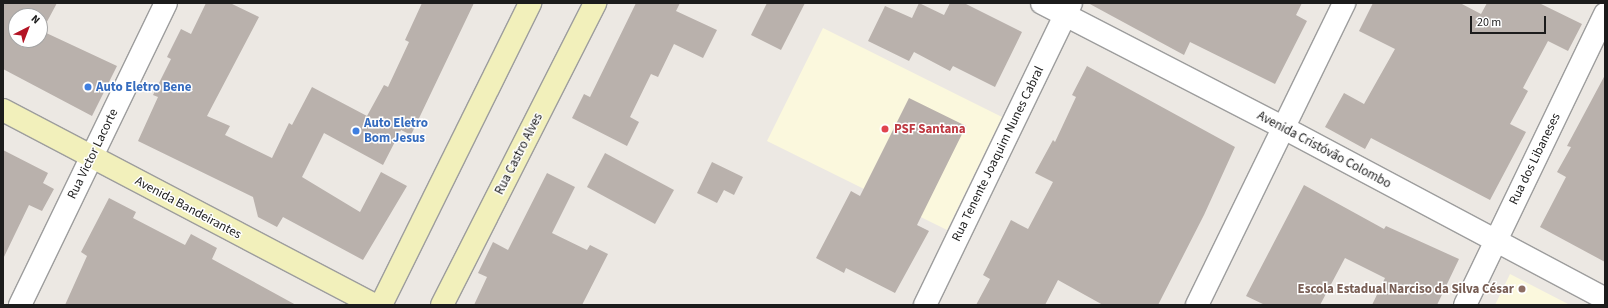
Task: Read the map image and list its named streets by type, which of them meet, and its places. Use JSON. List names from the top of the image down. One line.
{"streets":{"main road":["Rua Castro Alves","Avenida Bandeirantes"],"street":["Avenida Cristóvão Colombo","Rua Victor Lacorte","Rua Tenente Joaquim Nunes Cabral","Rua dos Libaneses"]},"crossings":[["Avenida Cristóvão Colombo","Rua Tenente Joaquim Nunes Cabral"],["Avenida Cristóvão Colombo","Rua dos Libaneses"],["Rua Victor Lacorte","Avenida Bandeirantes"]],"places":["Auto Eletro Bene","PSF Santana","Auto Eletro Bom Jesus","Escola Estadual Narciso da Silva César"],"scale_bar":"20 m","north":"top right"}
